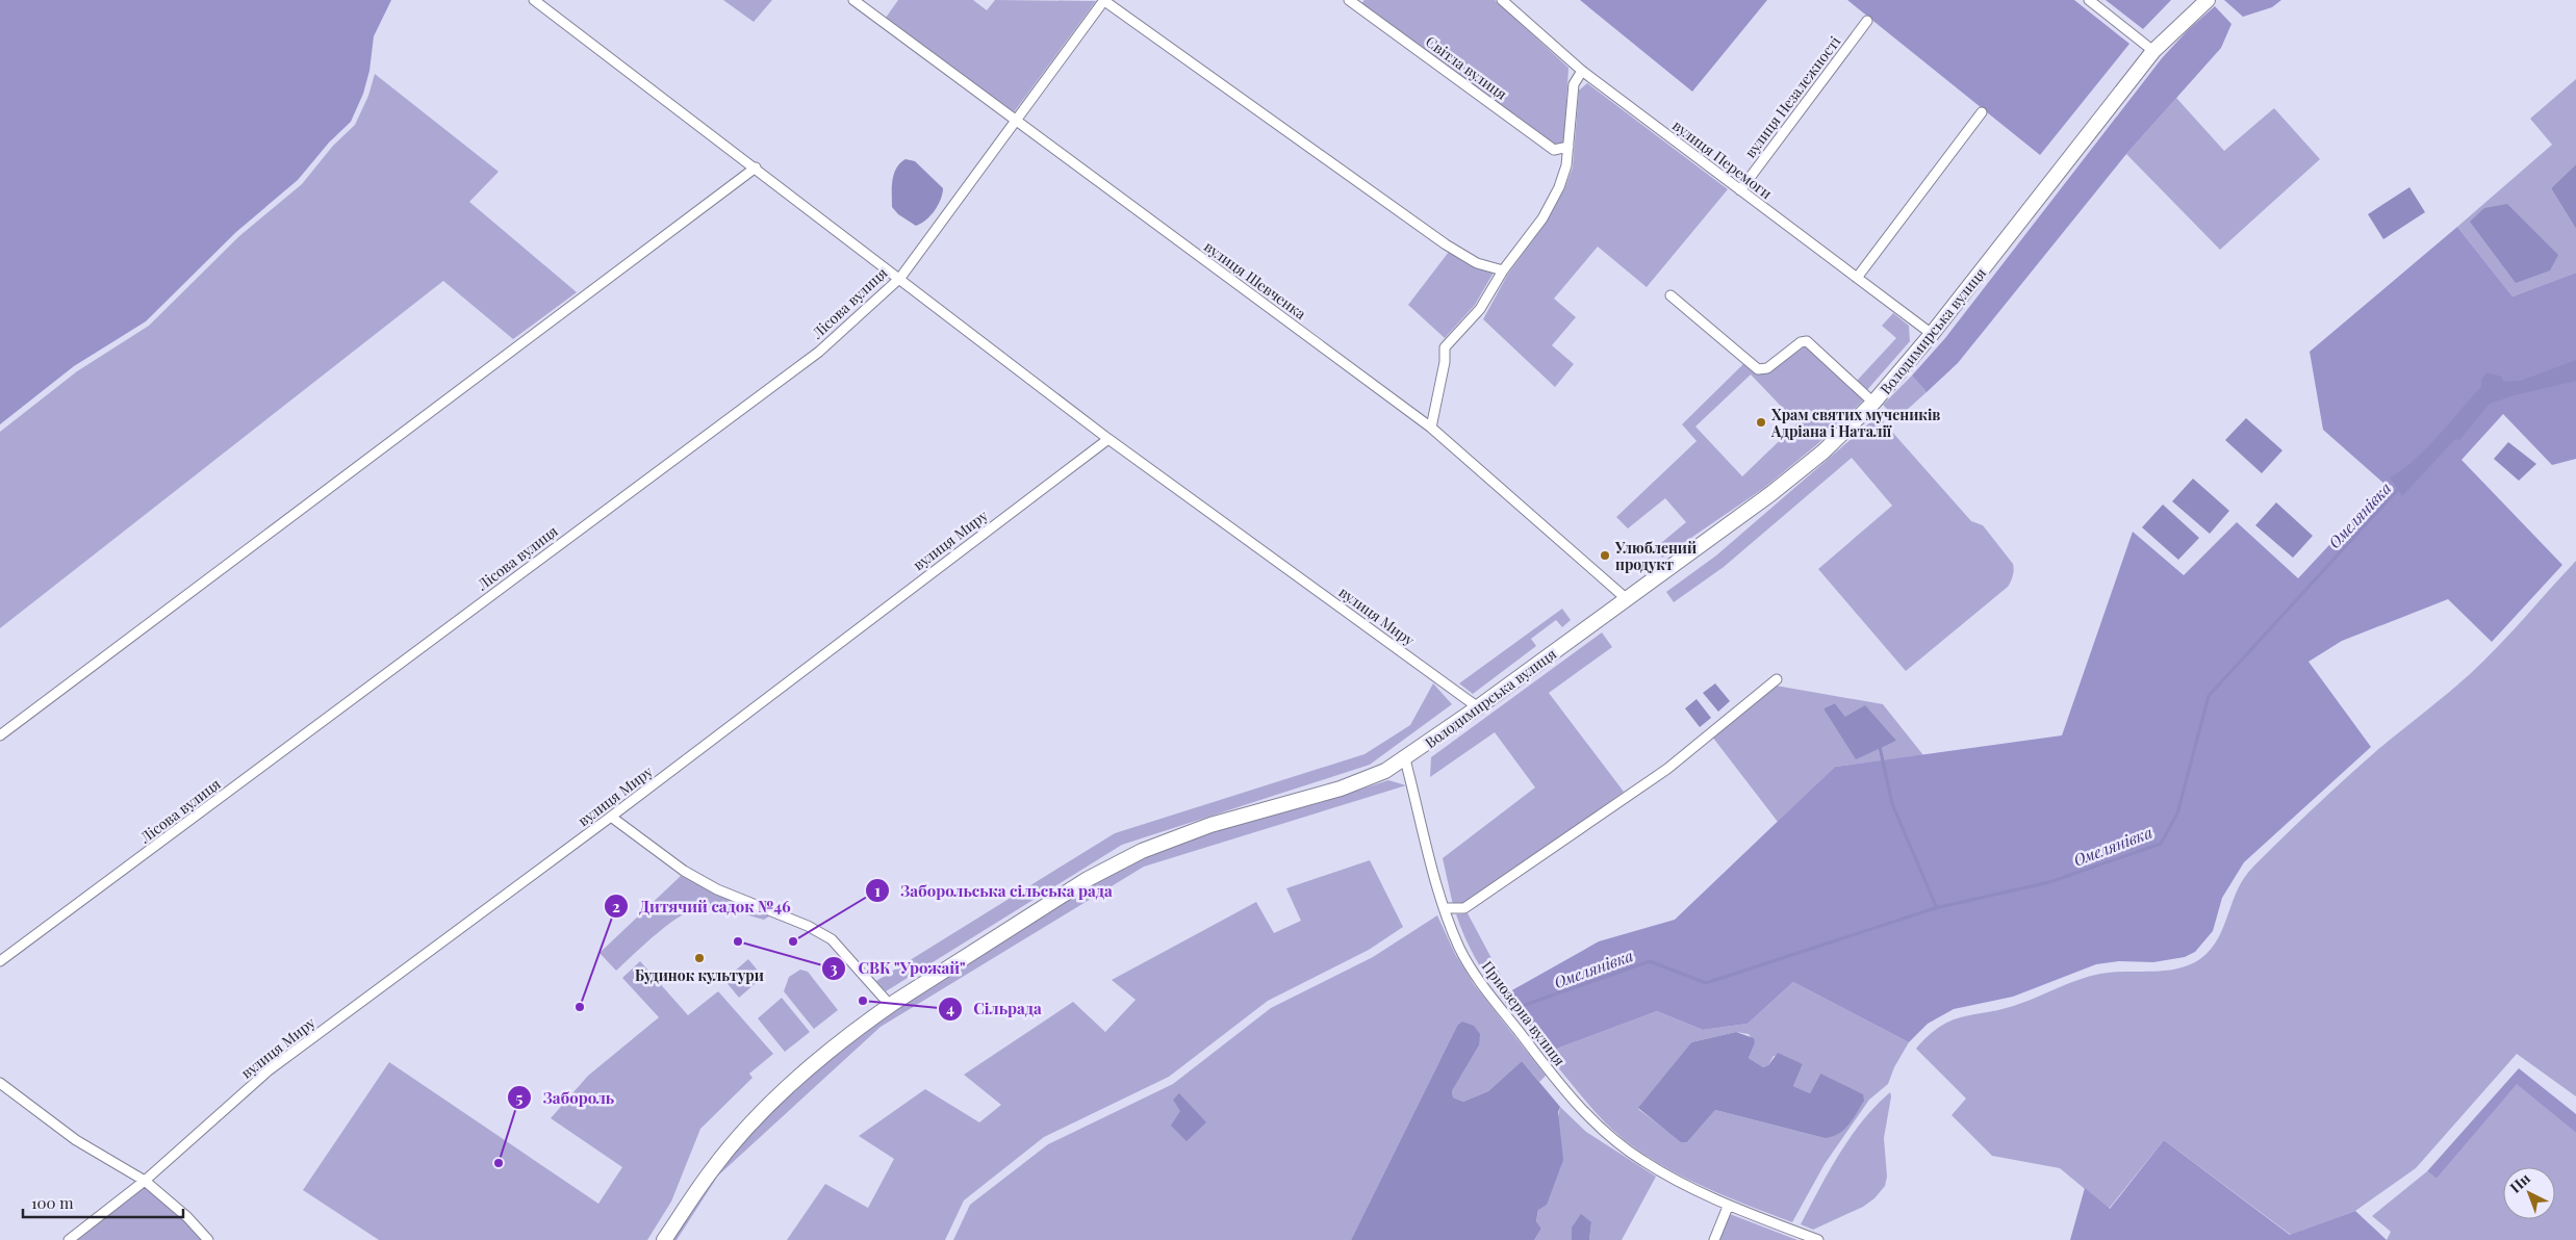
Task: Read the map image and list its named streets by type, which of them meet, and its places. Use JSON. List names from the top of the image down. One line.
{"streets":{"main road":["Володимирська вулиця"],"street":["Світла вулиця","вулиця Незалежності","вулиця Перемоги","вулиця Шевченка","Лісова вулиця","вулиця Миру","Приозерна вулиця"]},"crossings":[["вулиця Незалежності","вулиця Перемоги"],["вулиця Перемоги","Володимирська вулиця"],["вулиця Шевченка","Володимирська вулиця"],["Лісова вулиця","вулиця Миру"],["Володимирська вулиця","вулиця Миру"],["Володимирська вулиця","Приозерна вулиця"]],"water":["Омелянівка"],"places":["Храм святих мучеників Адріана і Наталії","Улюблений продукт","СВК \"Урожай\"","Заборольська сільська рада","Будинок культури","Сільрада","Дитячий садок №46","Забороль"],"scale_bar":"100 m","north":"top left"}
